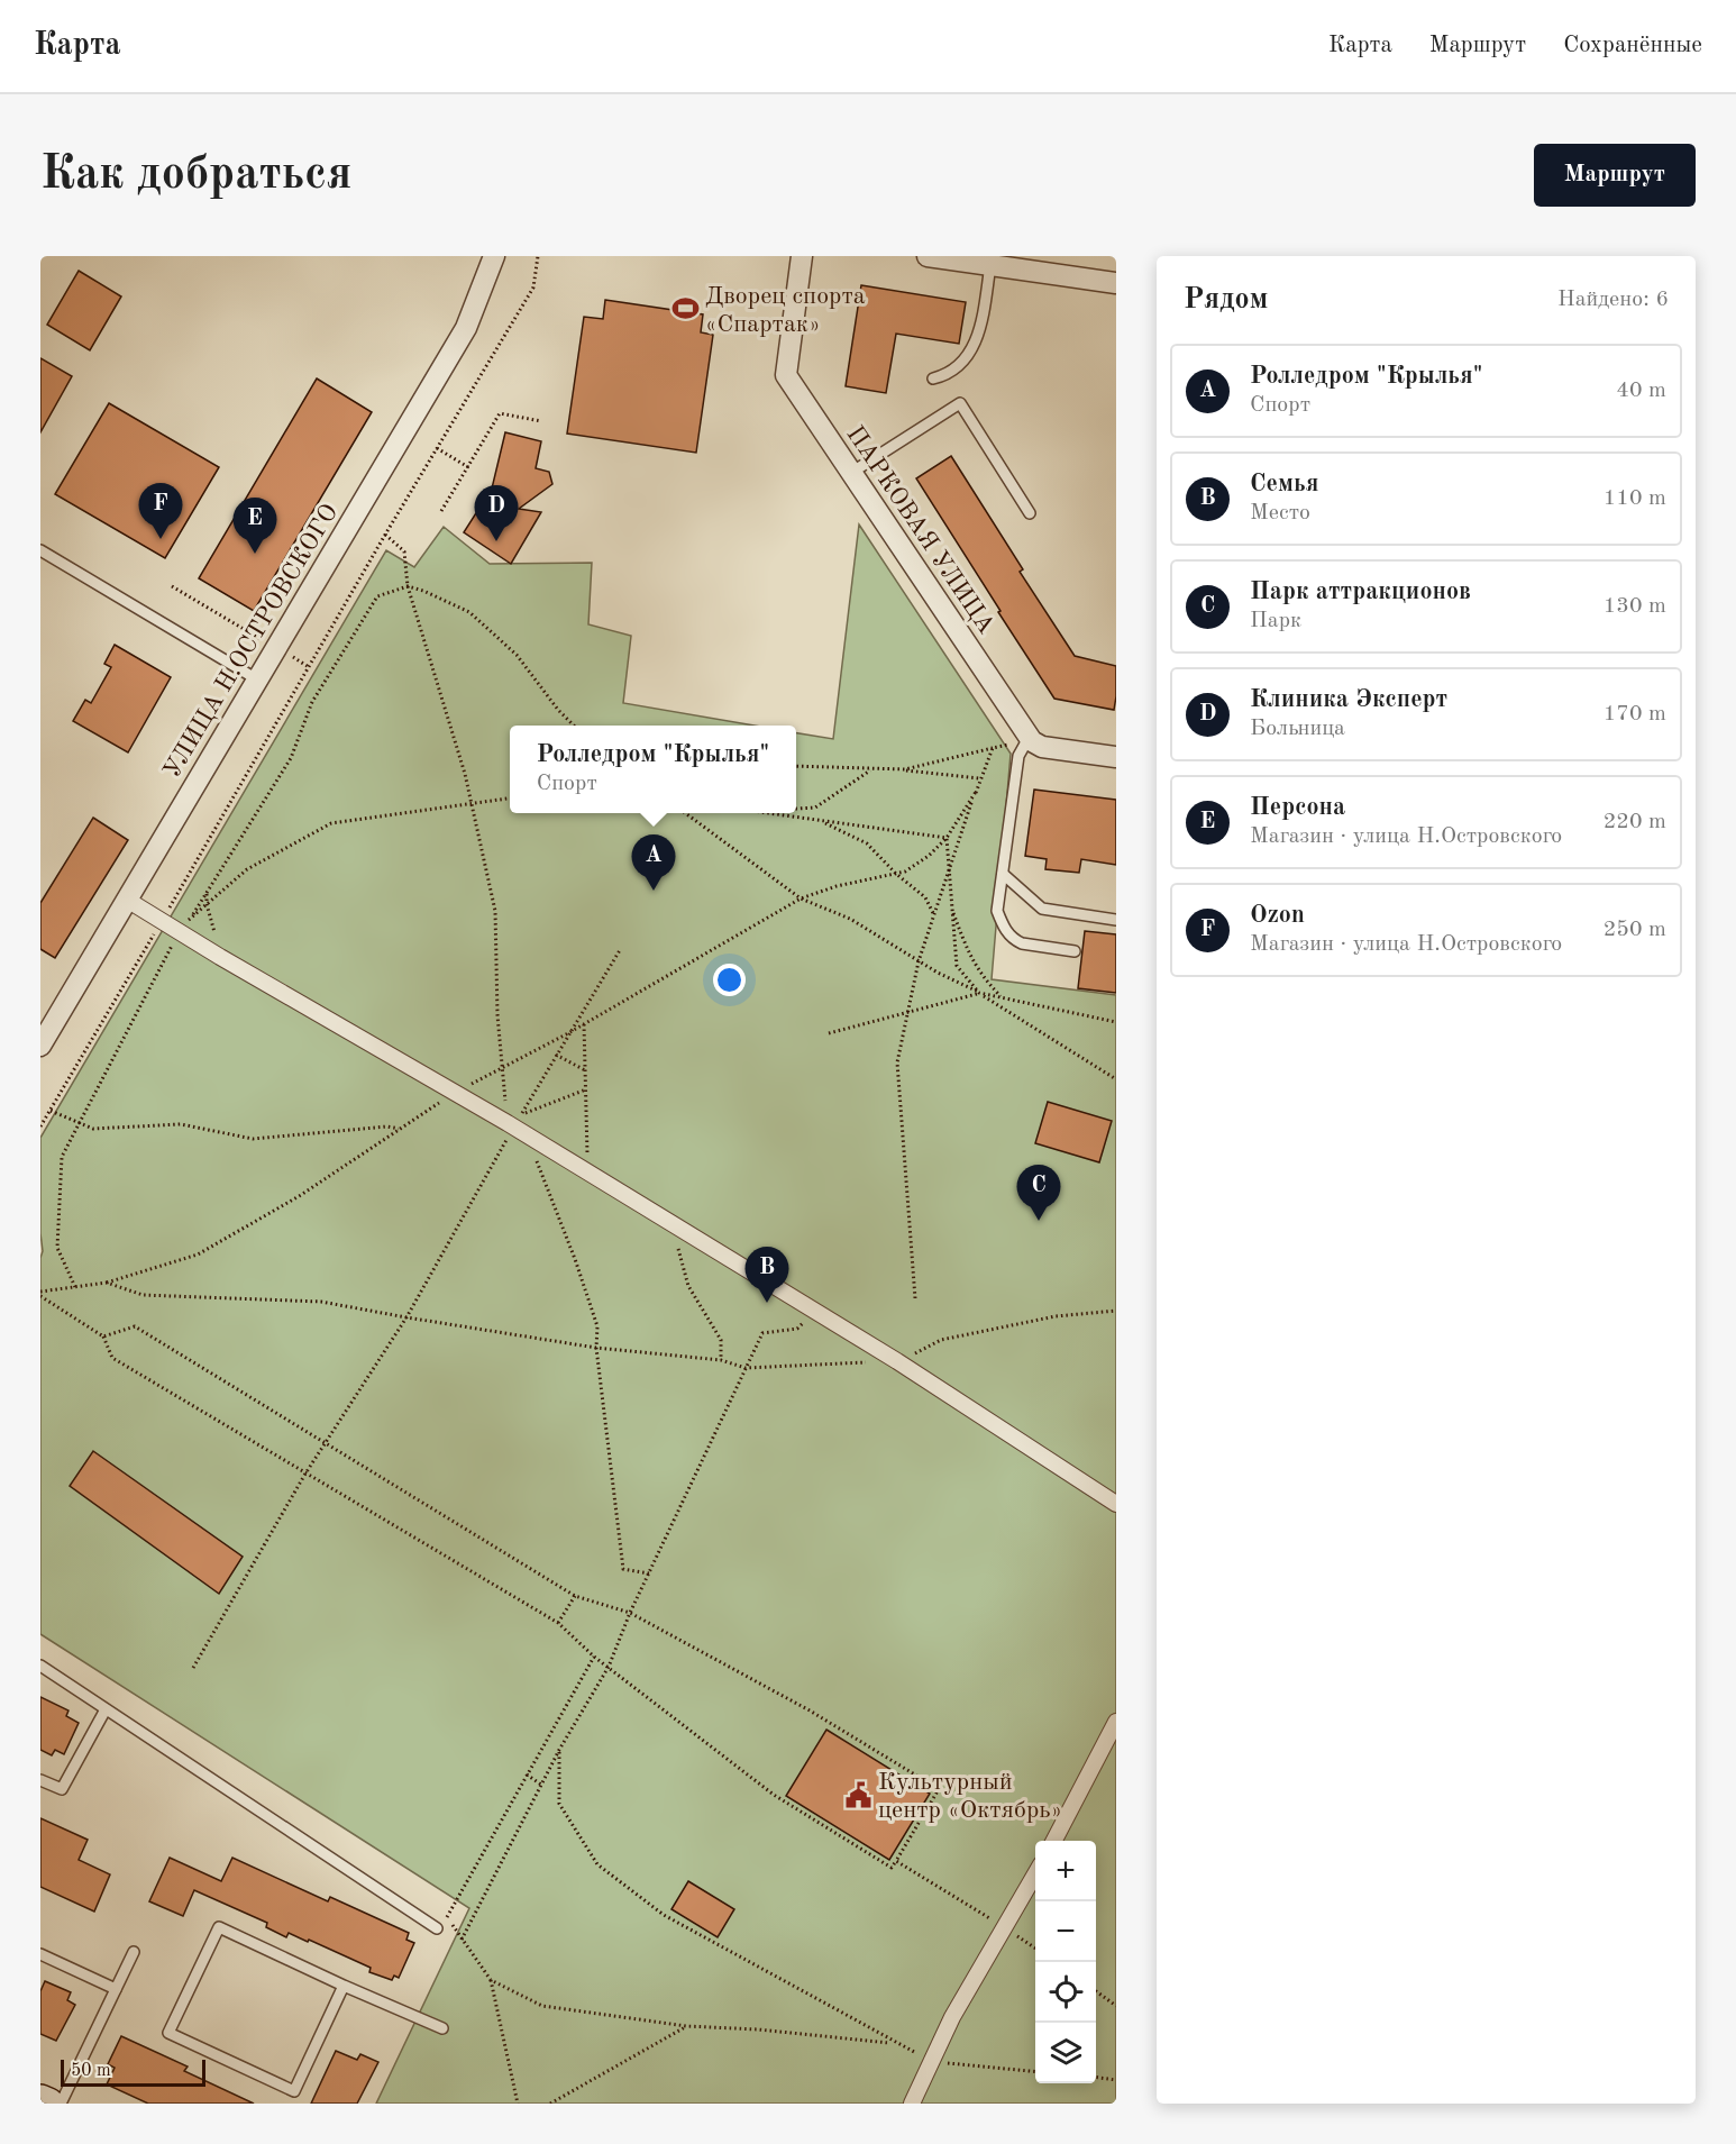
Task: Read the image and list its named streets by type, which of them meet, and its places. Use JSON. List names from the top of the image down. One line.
{"streets":{"street":["ПАРКОВАЯ УЛИЦА","УЛИЦА Н.ОСТРОВСКОГО"]},"places":{"sports":["Дворец спорта «Спартак»"],"public building":["Культурный центр «Октябрь»"]},"scale_bar":"50 m","page":{"header":"Карта","nav":["Карта","Маршрут","Сохранённые"],"buttons":"Маршрут","title":"Как добраться","heading":["Рядом","Найдено: 6"],"list":[{"mark":"A","name":"Ролледром \"Крылья\"","note":"Спорт","value":"40 m"},{"mark":"B","name":"Семья","note":"Место","value":"110 m"},{"mark":"C","name":"Парк аттракционов","note":"Парк","value":"130 m"},{"mark":"D","name":"Клиника Эксперт","note":"Больница","value":"170 m"},{"mark":"E","name":"Персона","note":"Магазин · улица Н.Островского","value":"220 m"},{"mark":"F","name":"Ozon","note":"Магазин · улица Н.Островского","value":"250 m"}],"pins":["F","D","E","A","C","B"],"popup":["Ролледром \"Крылья\"","Спорт"],"map_buttons":["+","−"],"scale":"50 m"}}
